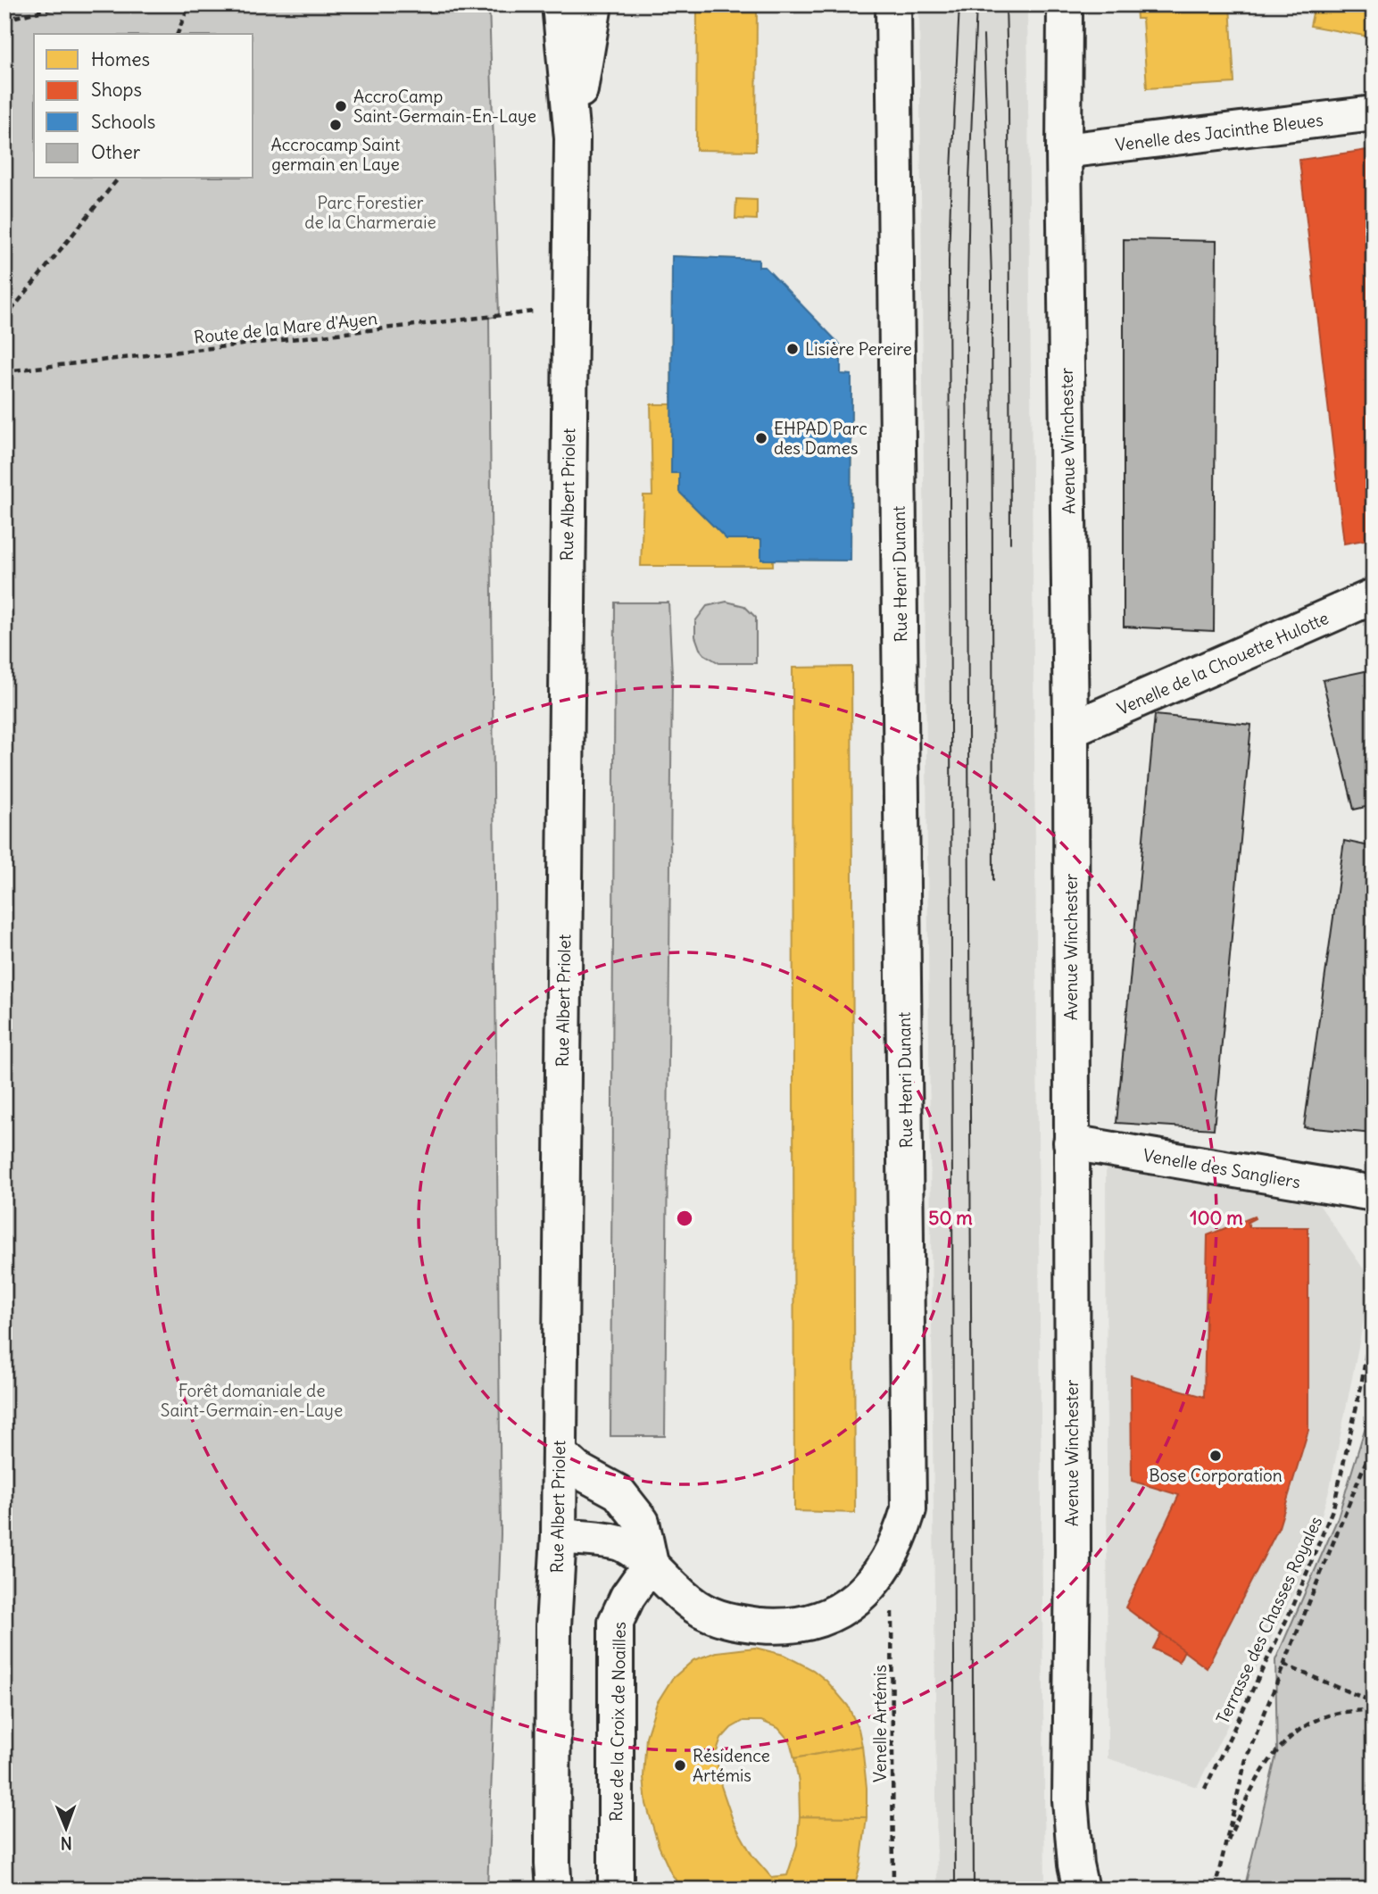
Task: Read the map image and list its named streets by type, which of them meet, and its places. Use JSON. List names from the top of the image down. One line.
{"streets":{"street":["Venelle des Jacinthe Bleues","Avenue Winchester","Rue Albert Priolet","Rue Henri Dunant","Venelle de la Chouette Hulotte","Venelle des Sangliers","Rue de la Croix de Noailles"],"path":["Route de la Mare d'Ayen","Terrasse des Chasses Royales","Venelle Artémis"]},"crossings":[["Venelle des Jacinthe Bleues","Avenue Winchester"],["Route de la Mare d'Ayen","Rue Albert Priolet"],["Avenue Winchester","Venelle de la Chouette Hulotte"],["Avenue Winchester","Venelle des Sangliers"],["Rue Albert Priolet","Rue Henri Dunant"],["Rue Henri Dunant","Rue de la Croix de Noailles"],["Rue Henri Dunant","Venelle Artémis"]],"parks":["Parc Forestier de la Charmeraie","Forêt domaniale de Saint-Germain-en-Laye"],"places":["AccroCamp Saint-Germain-En-Laye","Accrocamp Saint germain en Laye","Lisière Pereire","EHPAD Parc des Dames","Bose Corporation","Résidence Artémis"],"legend":["Homes","Shops","Schools","Other"],"north":"bottom","rings":["50 m","100 m"]}
